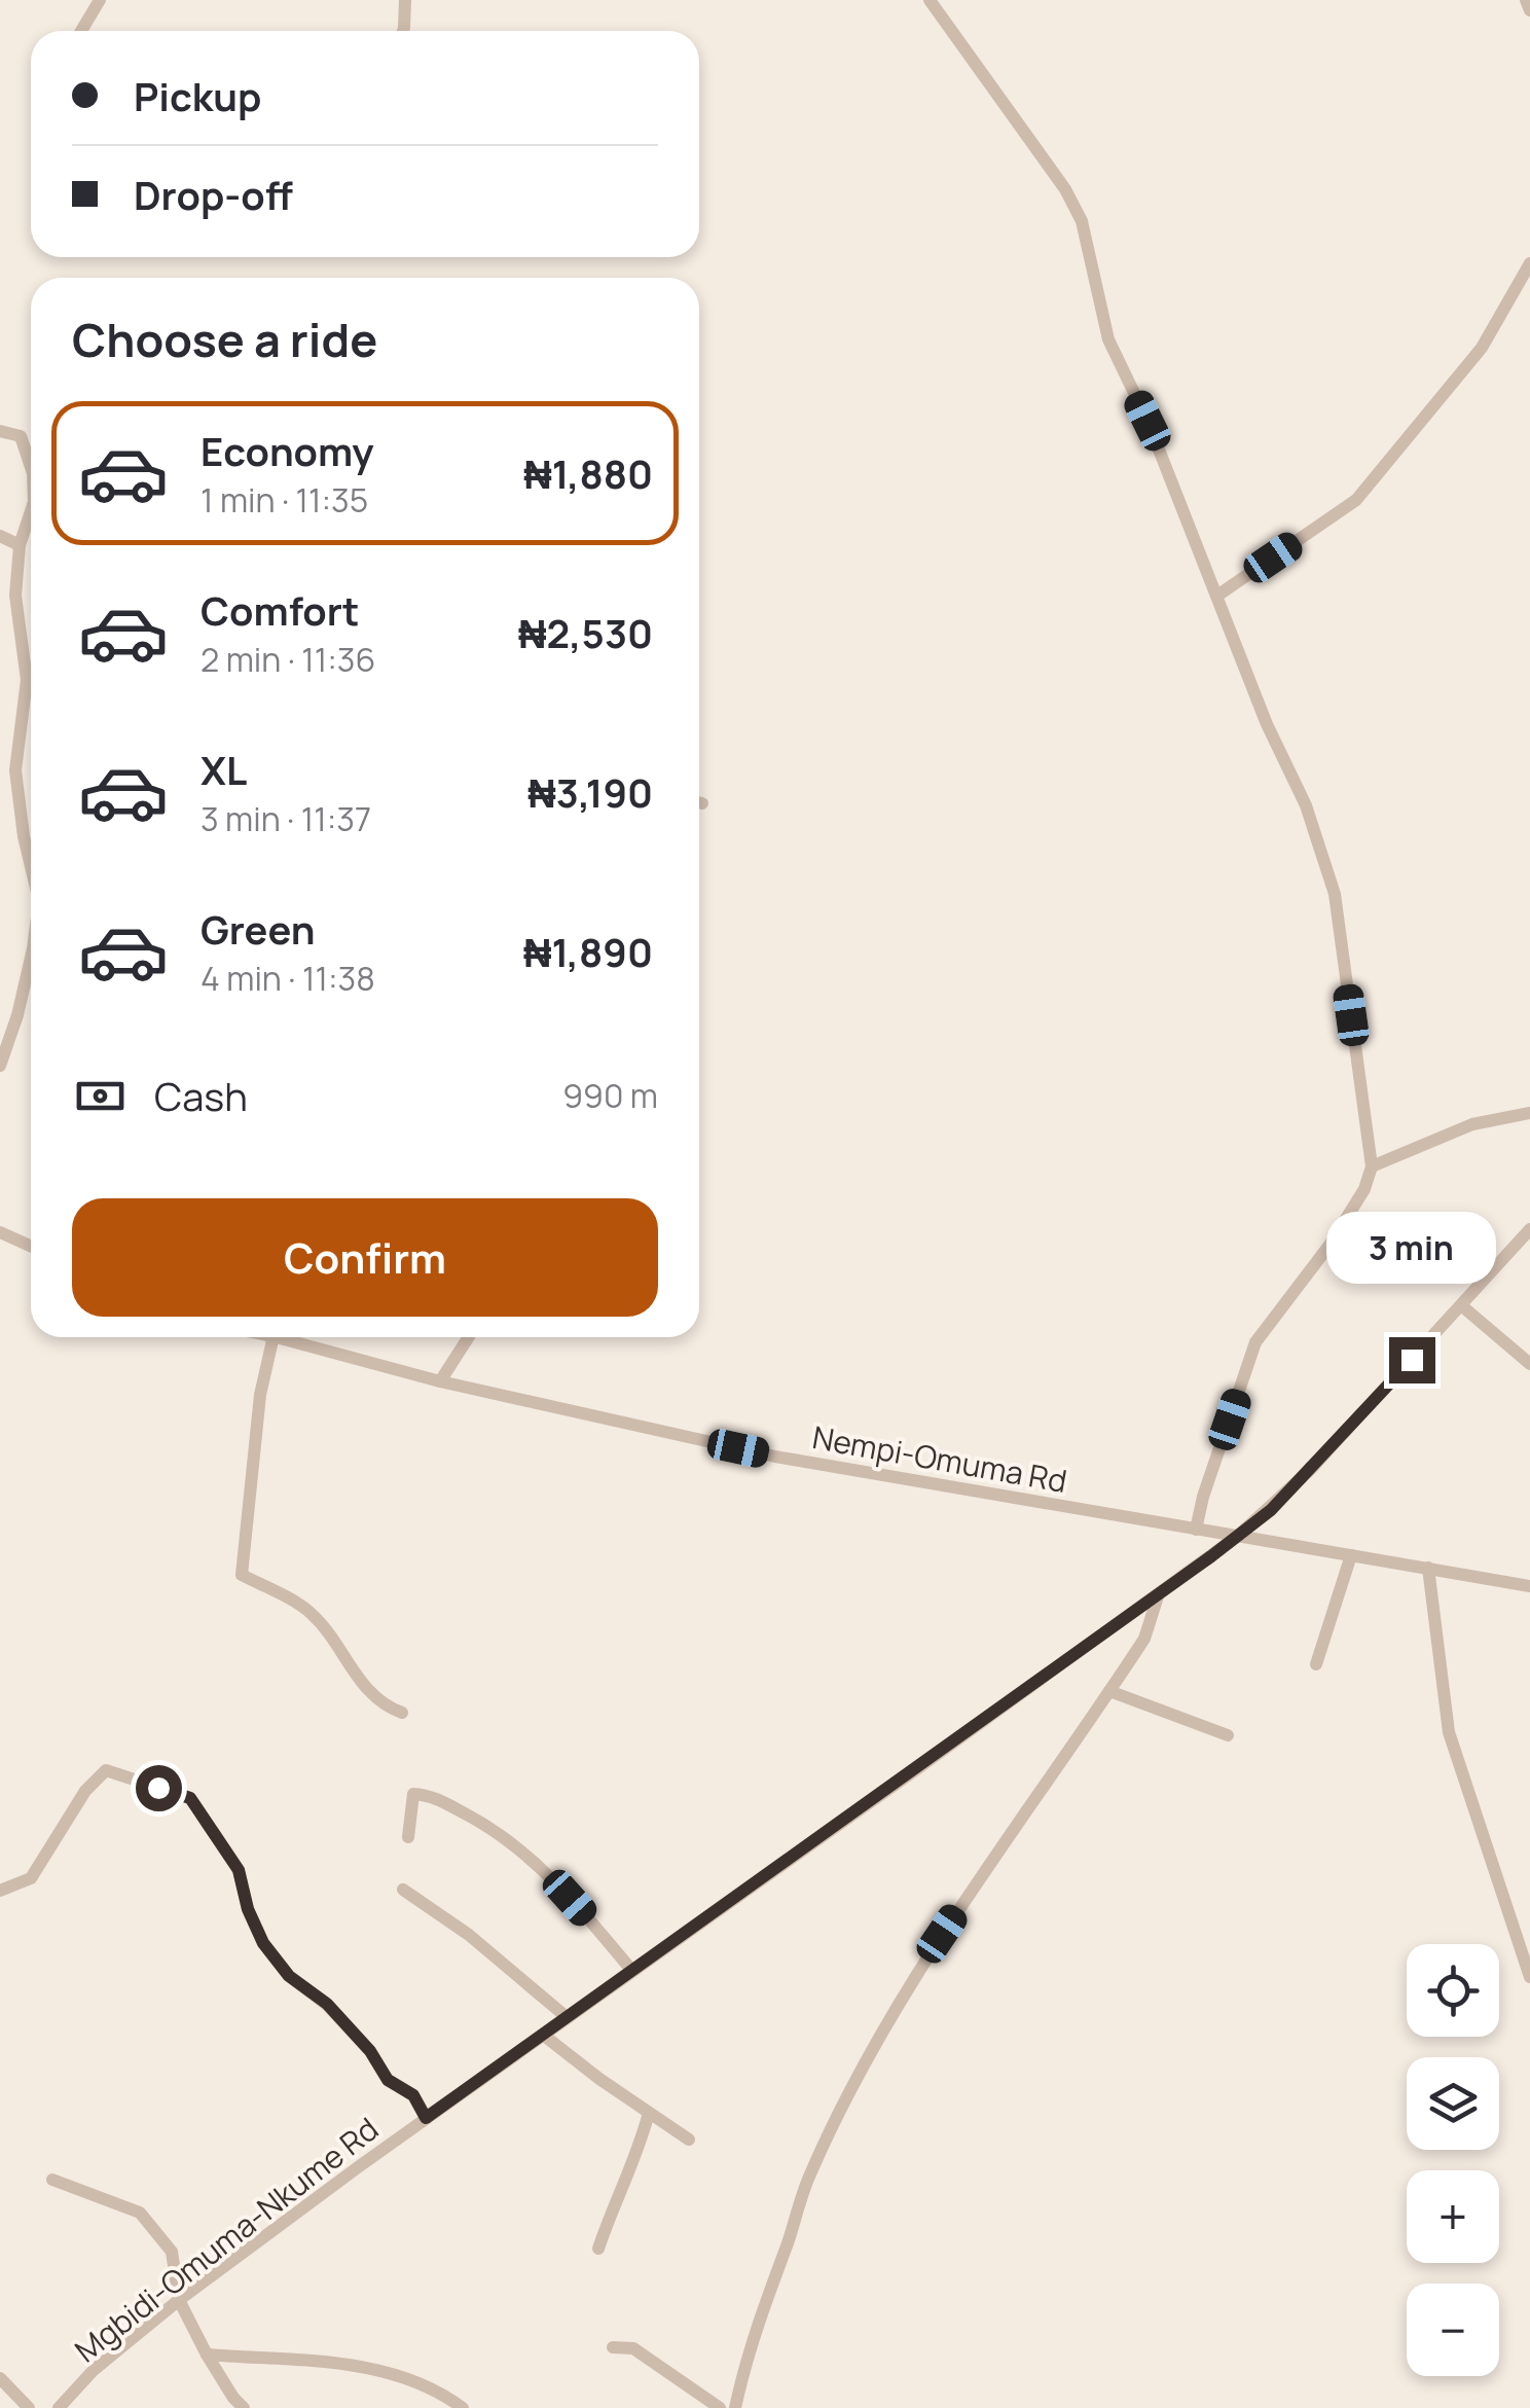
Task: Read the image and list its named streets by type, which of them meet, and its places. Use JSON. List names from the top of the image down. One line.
{"streets":{"street":["Nempi-Omuma Rd","Mgbidi-Omuma-Nkume Rd"]},"crossings":[["Nempi-Omuma Rd","Mgbidi-Omuma-Nkume Rd"]],"page":{"banner":["Pickup","Drop-off"],"heading":"Choose a ride","list":[{"name":"Economy","note":"1 min · 11:35","value":"₦1,880"},{"name":"Comfort","note":"2 min · 11:36","value":"₦2,530"},{"name":"XL","note":"3 min · 11:37","value":"₦3,190"},{"name":"Green","note":"4 min · 11:38","value":"₦1,890"}],"pay":["Cash","990 m"],"buttons":"Confirm","bubble":"3 min","map_buttons":["+","−"]}}
